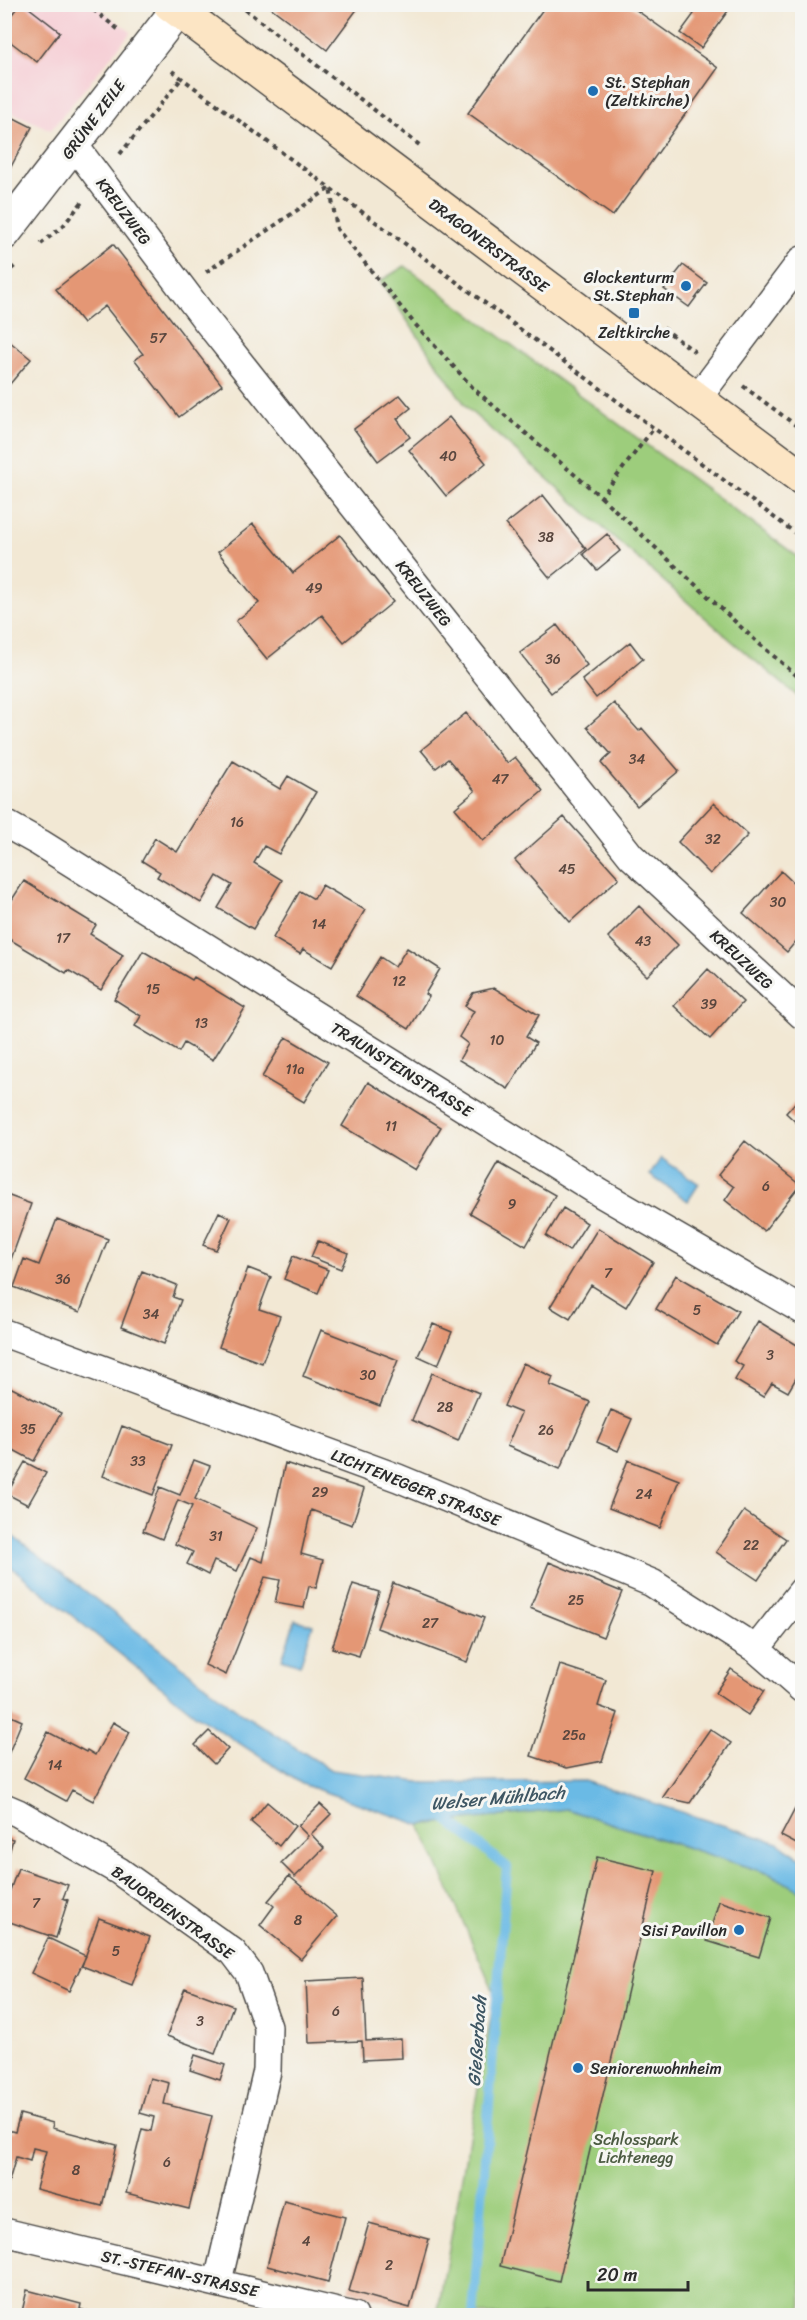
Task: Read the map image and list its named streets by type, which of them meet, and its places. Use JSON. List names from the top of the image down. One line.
{"streets":{"main road":["DRAGONERSTRASSE"],"street":["GRÜNE ZEILE","KREUZWEG","TRAUNSTEINSTRASSE","LICHTENEGGER STRASSE","BAUORDENSTRASSE","ST.-STEFAN-STRASSE"]},"crossings":[["GRÜNE ZEILE","KREUZWEG"],["GRÜNE ZEILE","DRAGONERSTRASSE"],["BAUORDENSTRASSE","ST.-STEFAN-STRASSE"]],"water":["Welser Mühlbach","Gießerbach"],"parks":["Schlosspark Lichtenegg"],"places":{"other":["St. Stephan (Zeltkirche)","Glockenturm St.Stephan","Sisi Pavillon","Seniorenwohnheim"],"transit":["Zeltkirche"]},"house_numbers":["57","40","38","49","36","34","47","16","32","45","30","14","17","43","12","15","39","13","10","11a","11","6","9","7","36","5","34","3","30","28","35","26","33","29","24","31","22","25","27","25a","14","7","8","5","6","3","6","8","4","2"],"scale_bar":"20 m"}
